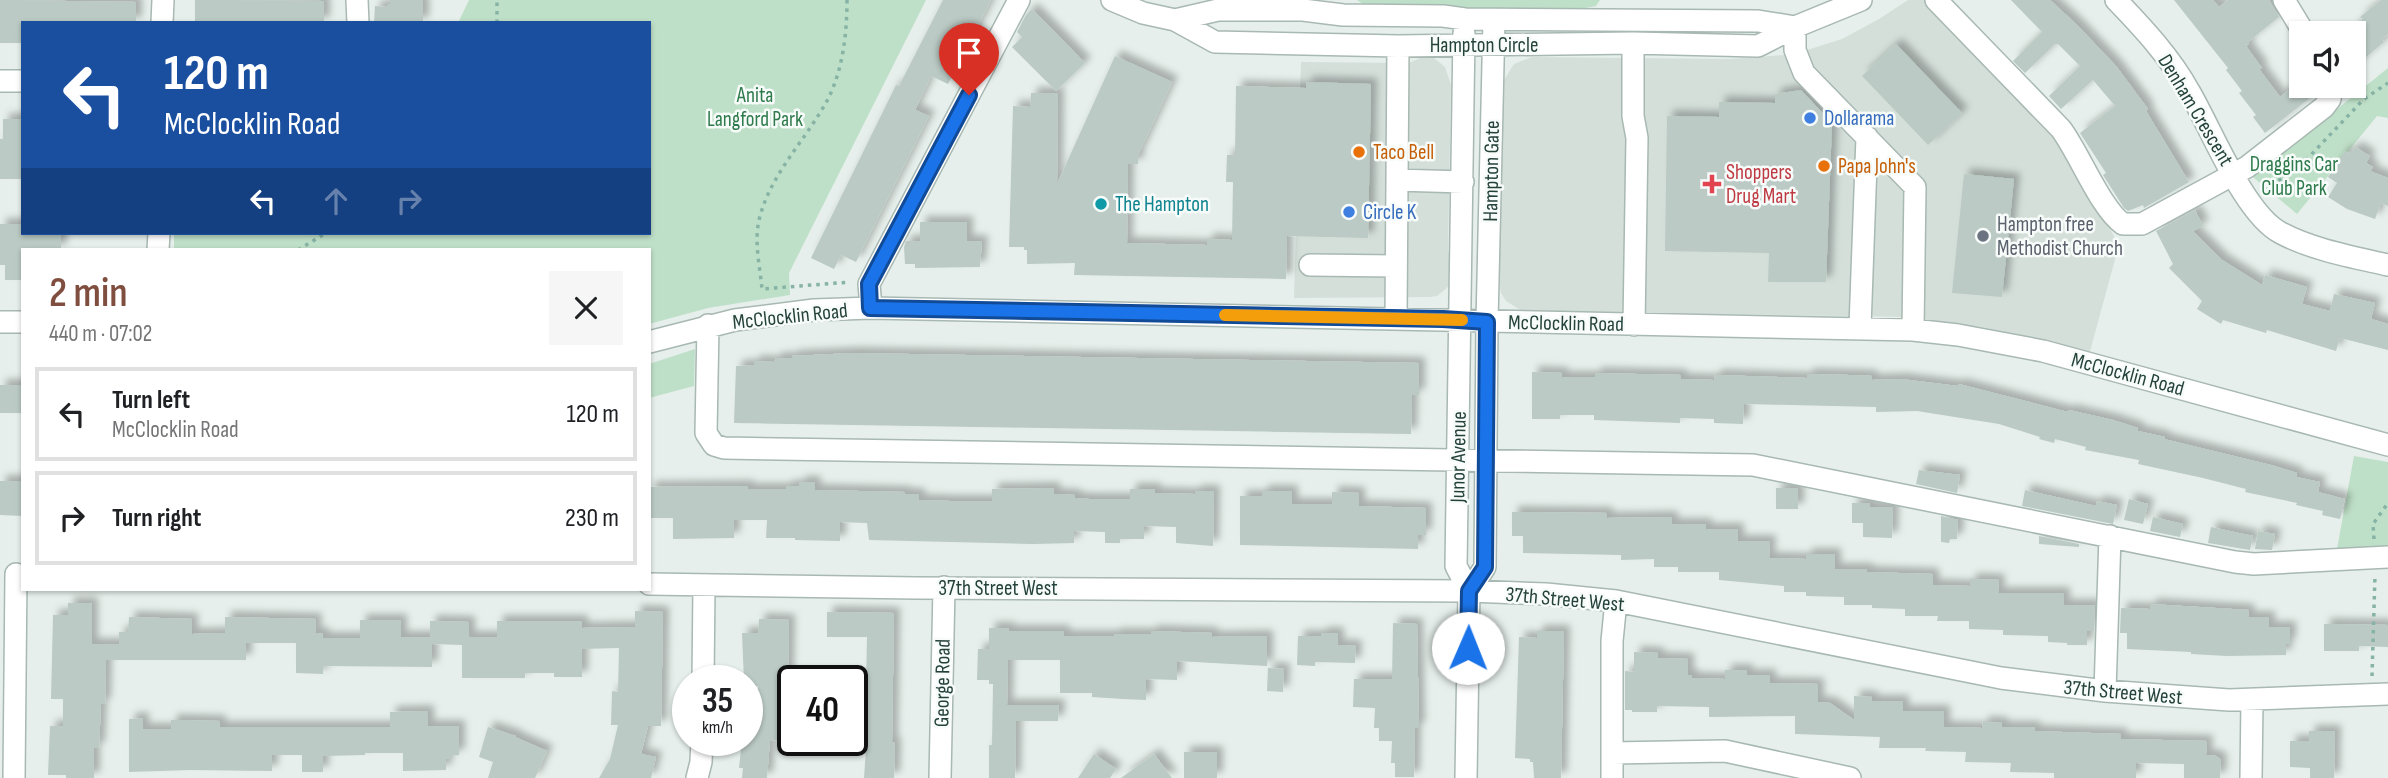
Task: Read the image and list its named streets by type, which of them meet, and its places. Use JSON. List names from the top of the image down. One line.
{"streets":{"street":["Hampton Circle","Denham Crescent","Hampton Gate","McClocklin Road","Junor Avenue","37th Street West","George Road"]},"crossings":[["Hampton Circle","Hampton Gate"],["Hampton Gate","McClocklin Road"],["Hampton Gate","Junor Avenue"],["McClocklin Road","Junor Avenue"],["Junor Avenue","37th Street West"],["37th Street West","George Road"]],"parks":["Anita Langford Park","Draggins Car Club Park"],"places":{"other":["Dollarama","Taco Bell","Papa John's","The Hampton","Circle K","Hampton free Methodist Church"],"health":["Shoppers Drug Mart"]},"page":{"turn":["120 m","McClocklin Road"],"heading":["2 min","440 m · 07:02"],"list":[{"name":"Turn left","note":"McClocklin Road","value":"120 m"},{"name":"Turn right","value":"230 m"}],"speed":"35 km/h","limit":"40"}}
